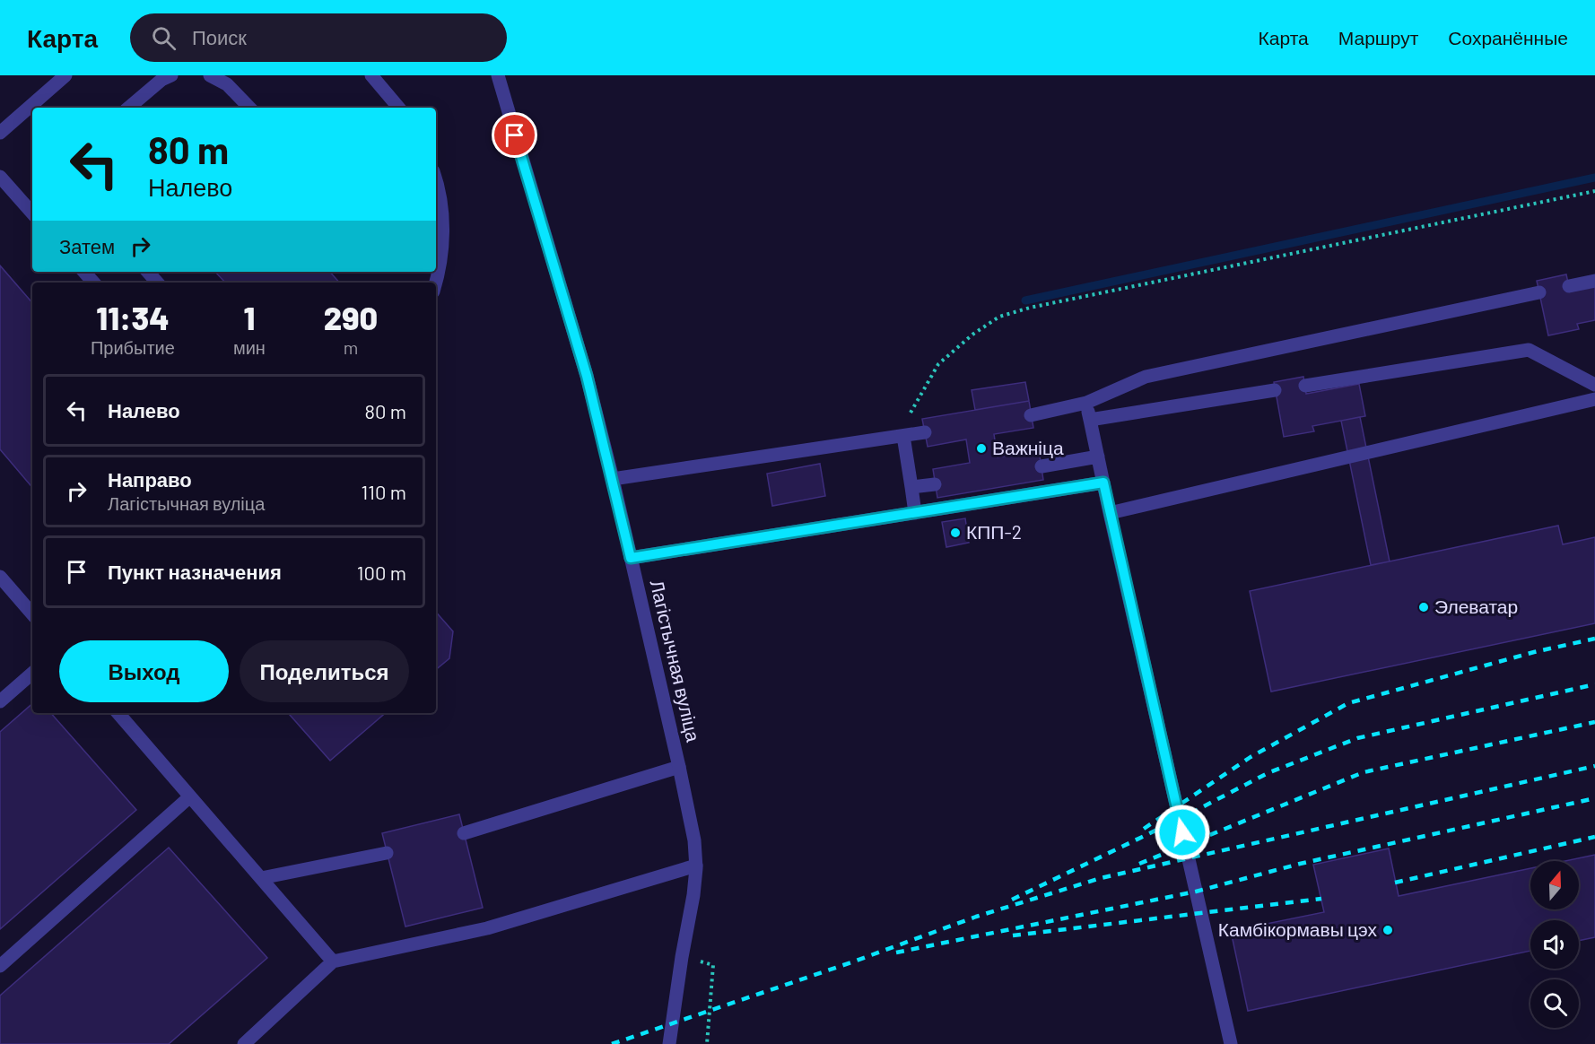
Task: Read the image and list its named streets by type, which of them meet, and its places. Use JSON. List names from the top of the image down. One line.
{"streets":{"street":["Лагістычная вуліца"]},"places":["Важніца","КПП-2","Элеватар","Камбікормавы цэх"],"north":"top","page":{"header":"Карта","search":"Поиск","nav":["Карта","Маршрут","Сохранённые"],"turn":["80 m","Налево"],"then":"Затем","eta":["11:34","Прибытие","1","мин","290","m"],"list":[{"name":"Налево","value":"80 m"},{"name":"Направо","note":"Лагістычная вуліца","value":"110 m"},{"name":"Пункт назначения","value":"100 m"}],"buttons":["Выход","Поделиться"]}}
